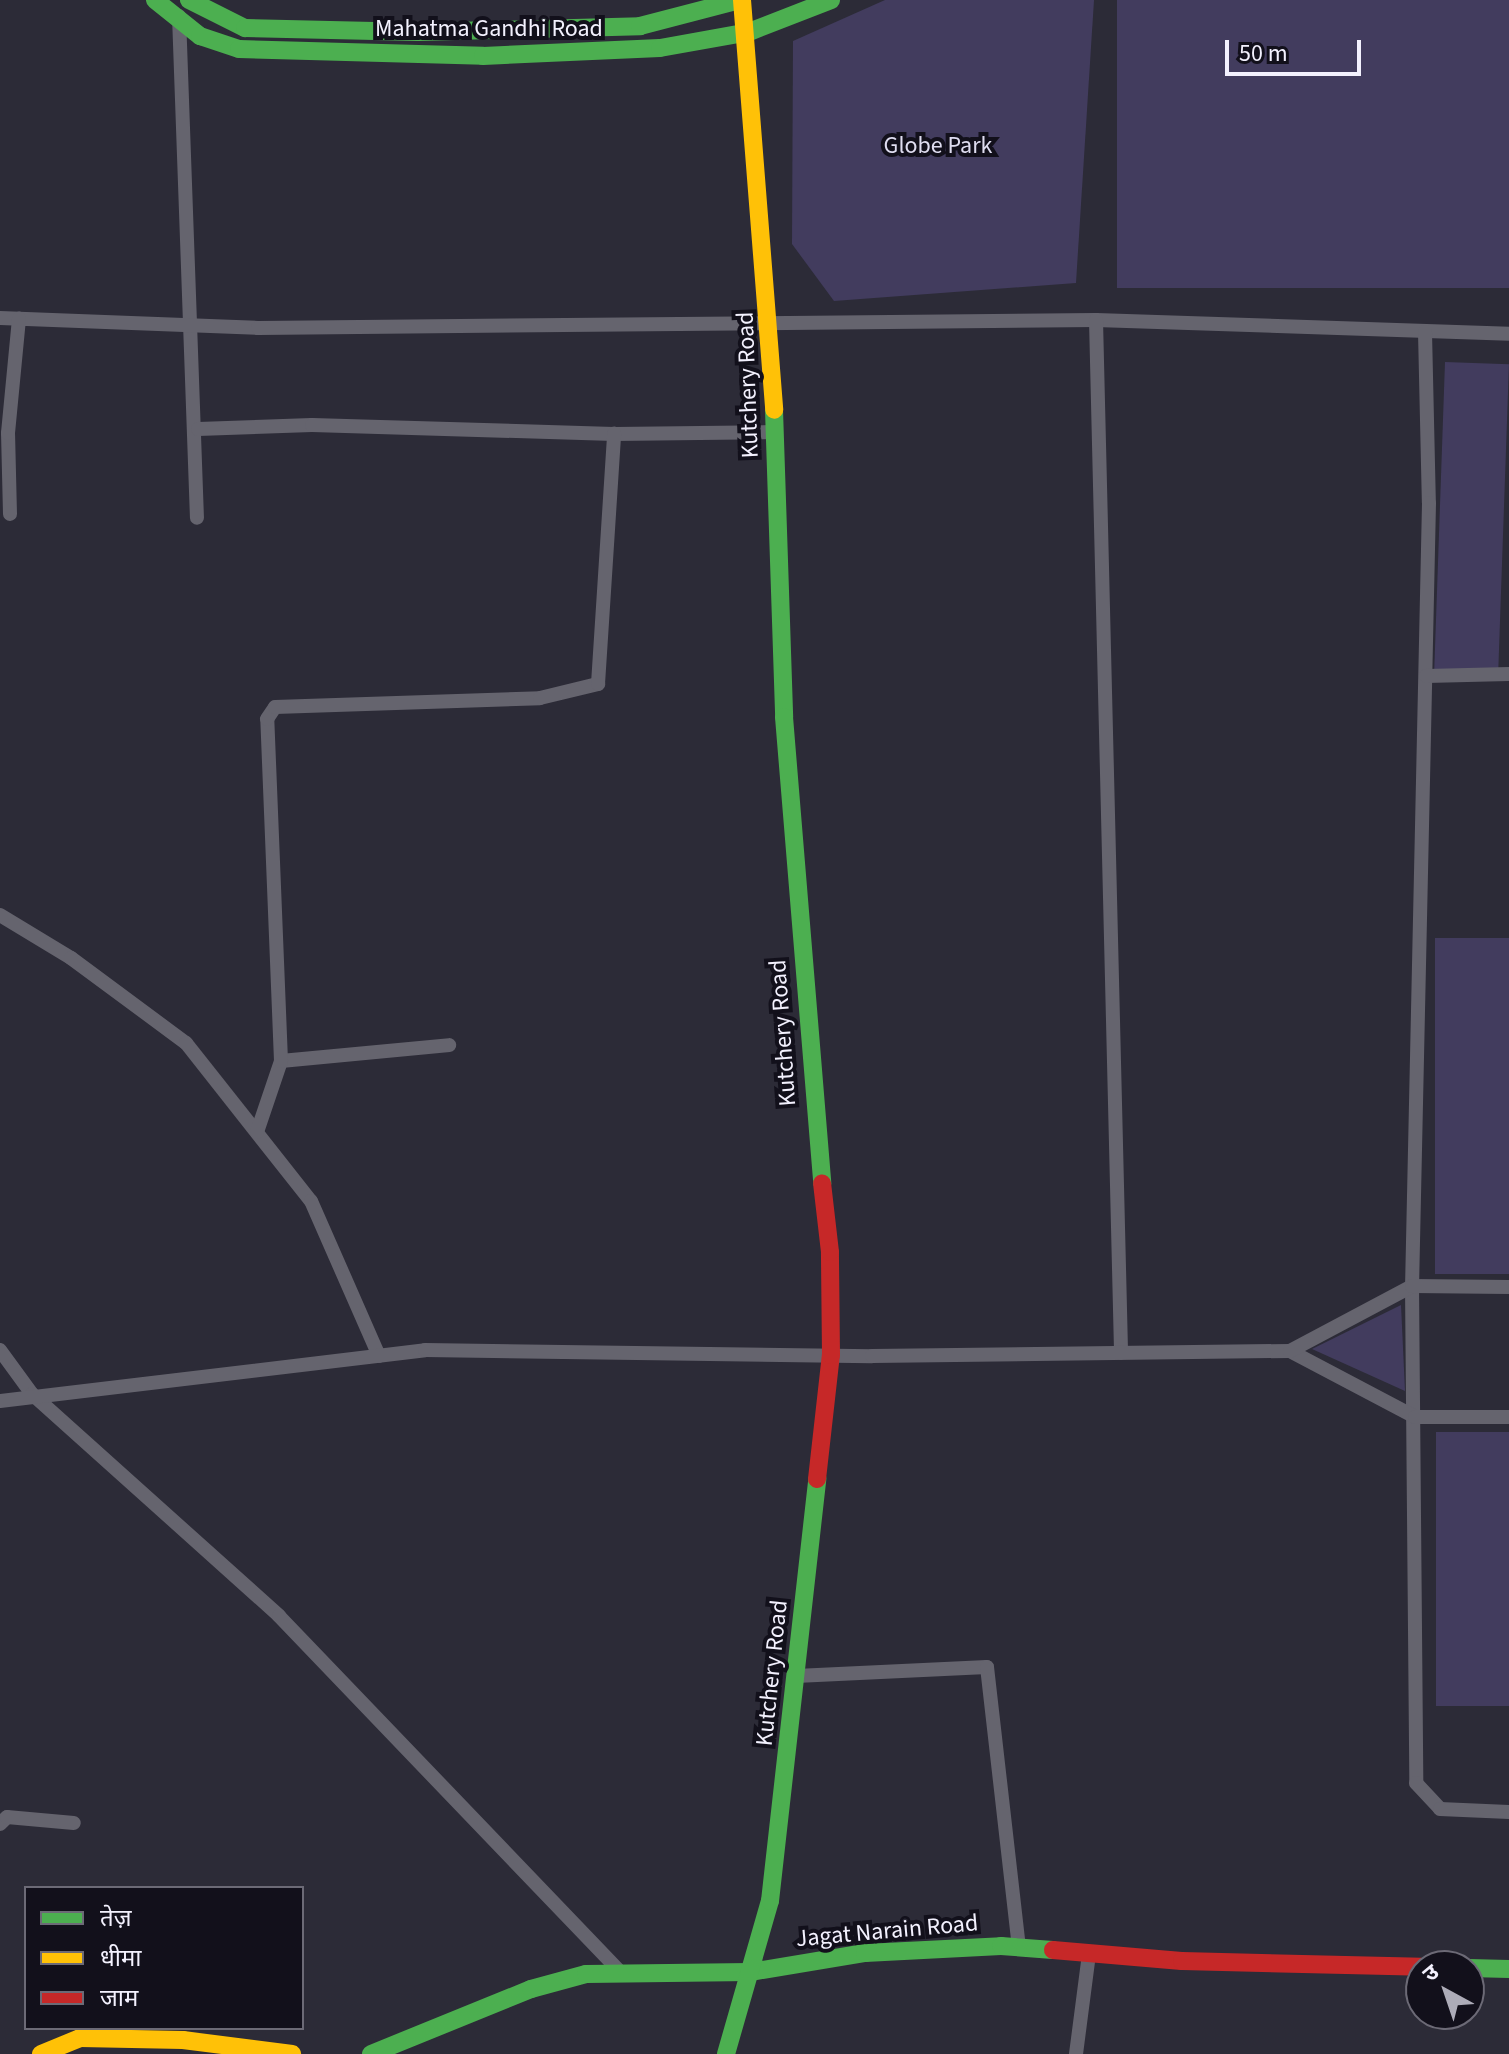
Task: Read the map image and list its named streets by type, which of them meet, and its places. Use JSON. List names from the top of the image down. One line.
{"streets":{"street":["Mahatma Gandhi Road","Kutchery Road","Jagat Narain Road"]},"crossings":[["Mahatma Gandhi Road","Kutchery Road"],["Kutchery Road","Jagat Narain Road"]],"parks":["Globe Park"],"legend":["तेज़","धीमा","जाम"],"scale_bar":"50 m","north":"top left"}
